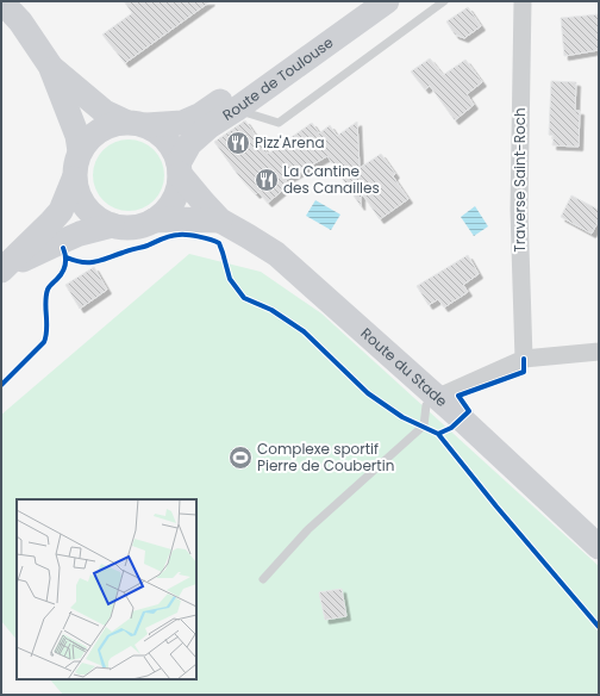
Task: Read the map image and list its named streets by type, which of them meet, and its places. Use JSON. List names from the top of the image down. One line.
{"streets":{"main road":["Route de Toulouse","Route du Stade"],"street":["Traverse Saint-Roch"]},"crossings":[["Route de Toulouse","Route du Stade"]],"places":{"restaurant":["Pizz'Arena","La Cantine des Canailles"],"sports":["Complexe sportif Pierre de Coubertin"]}}
